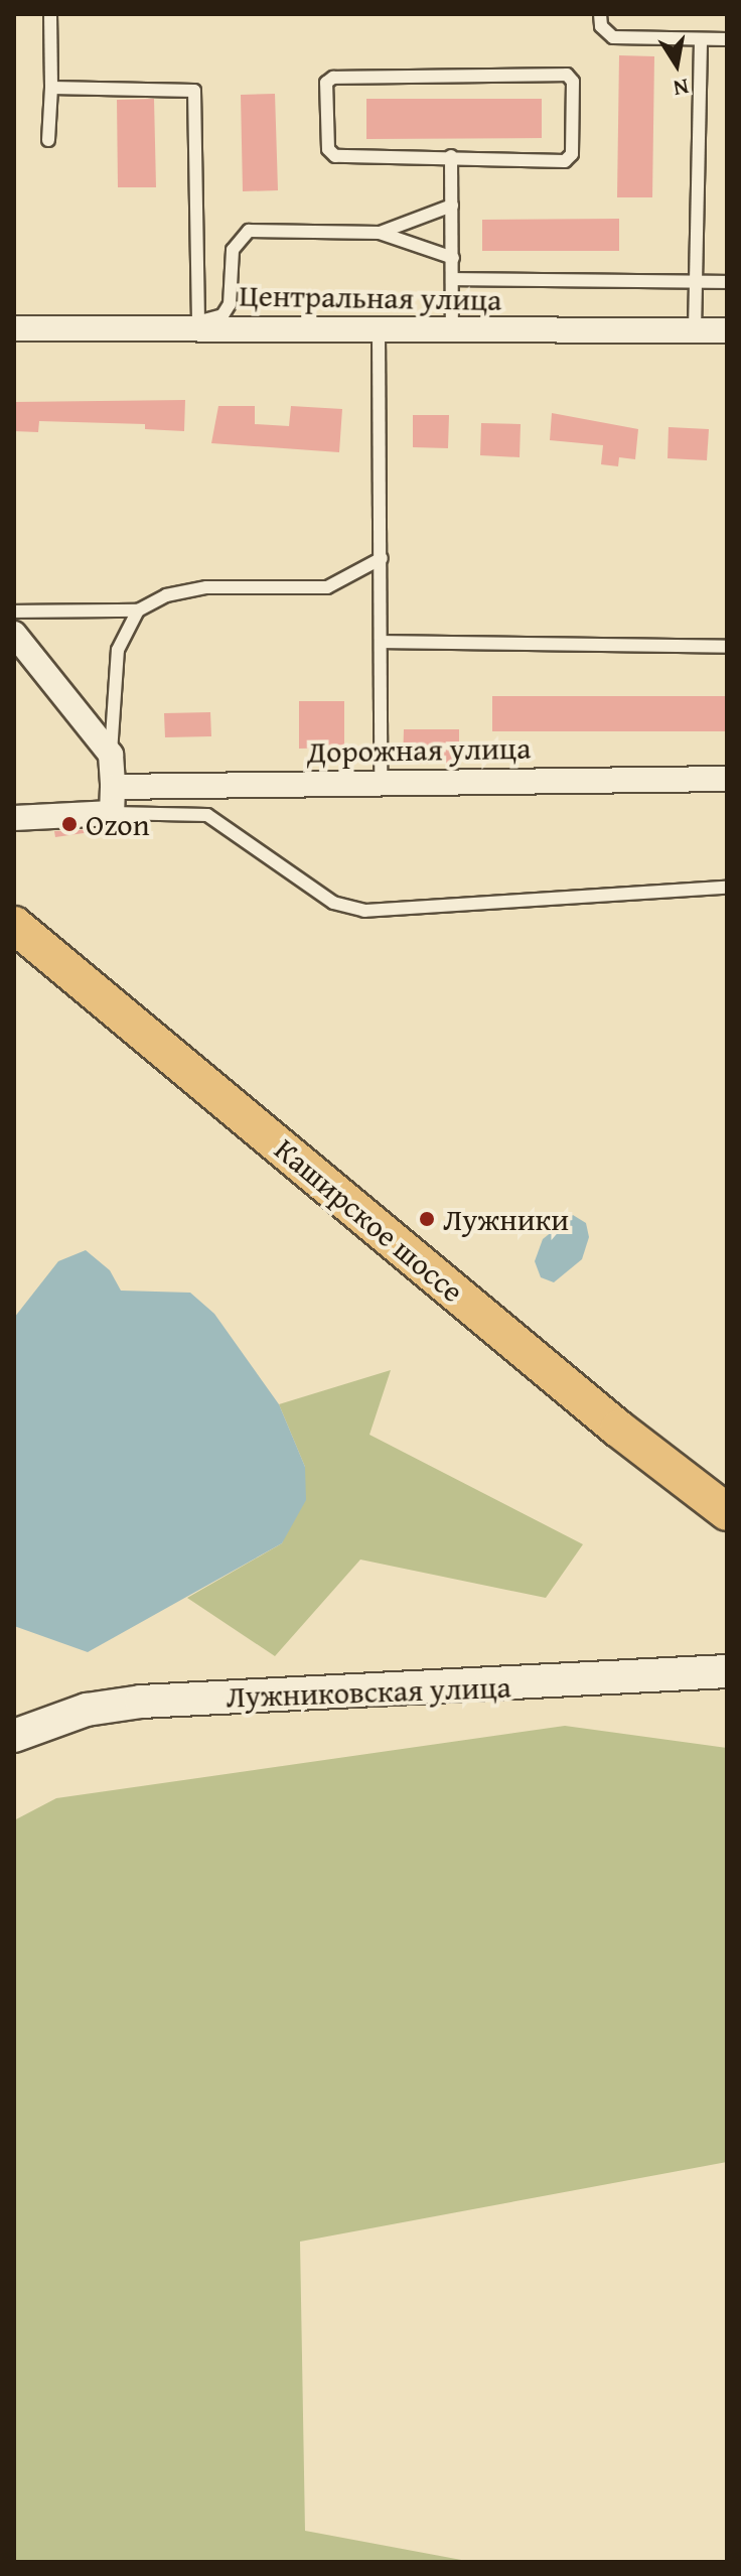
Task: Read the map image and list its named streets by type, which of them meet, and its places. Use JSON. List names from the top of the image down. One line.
{"streets":{"main road":["Каширское шоссе"],"street":["Центральная улица","Дорожная улица","Лужниковская улица"]},"places":["Ozon","Лужники"],"north":"bottom"}
